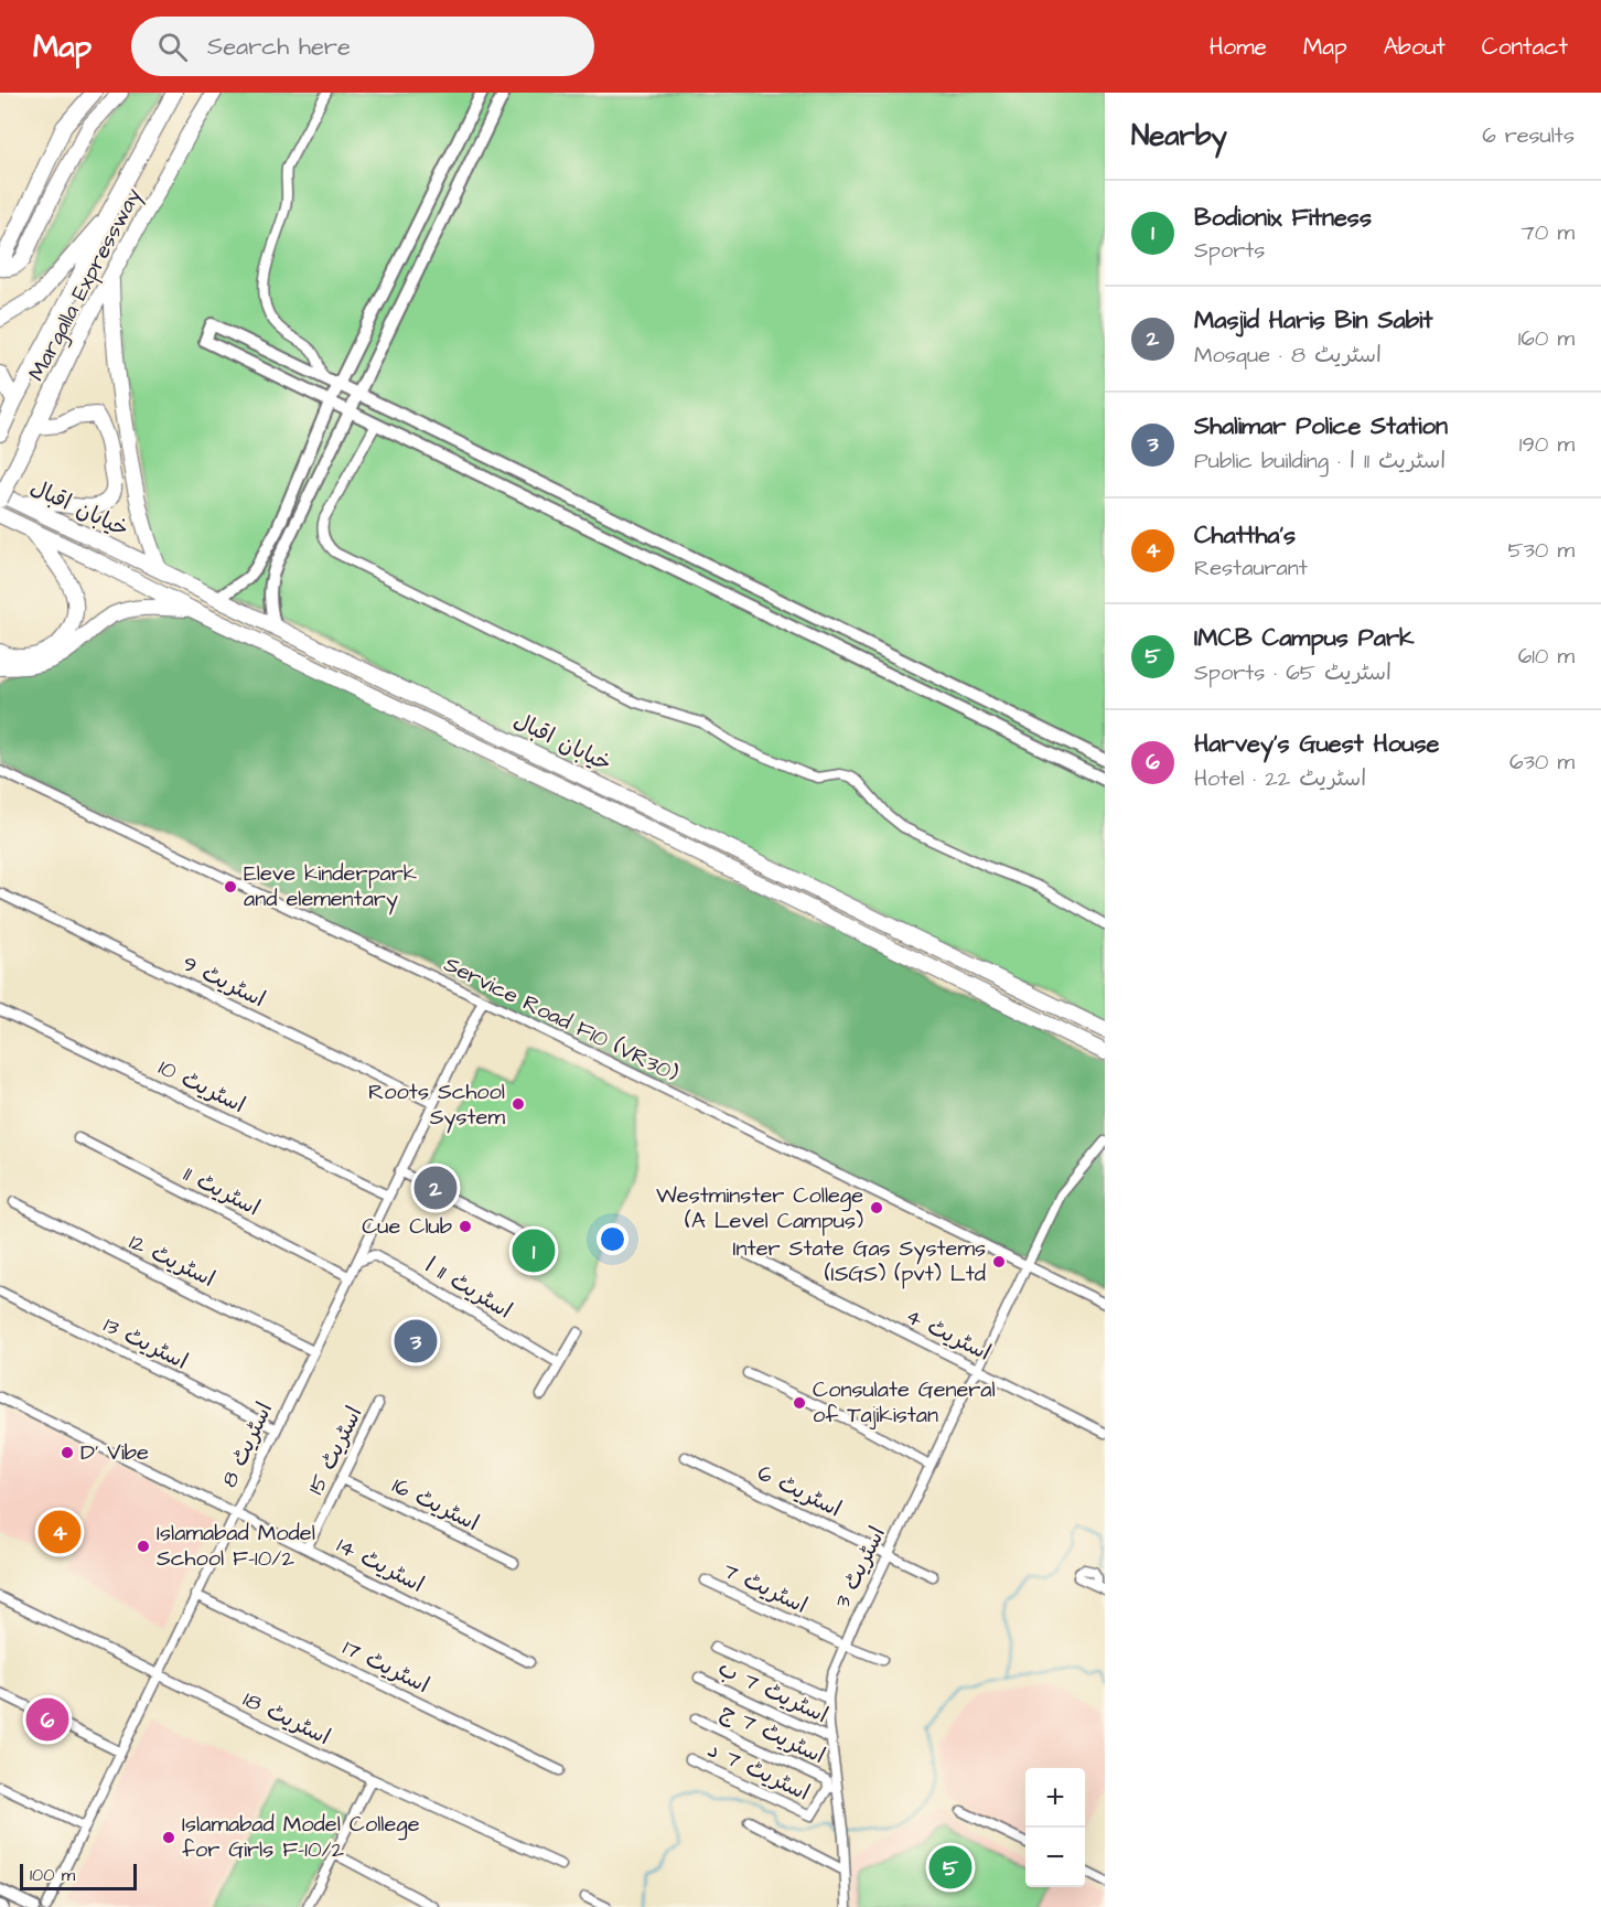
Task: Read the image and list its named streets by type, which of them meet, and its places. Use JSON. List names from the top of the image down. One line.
{"streets":{"main road":["Margalla Expressway","خیابان اقبال"],"street":["اسٹریٹ 9","Service Road F10 (VR30)","اسٹریٹ 10","اسٹریٹ 11","اسٹریٹ 12","اسٹریٹ 11 ا","اسٹریٹ 4","اسٹریٹ 13","اسٹریٹ 8","اسٹریٹ 15","اسٹریٹ 6","اسٹریٹ 16","اسٹریٹ 14","اسٹریٹ 3","اسٹریٹ 7","اسٹریٹ 17","اسٹریٹ 7 ب","اسٹریٹ 18","اسٹریٹ 7 ج","اسٹریٹ 7 د"]},"crossings":[["اسٹریٹ 9","اسٹریٹ 8"],["Service Road F10 (VR30)","اسٹریٹ 8"],["Service Road F10 (VR30)","اسٹریٹ 3"],["اسٹریٹ 10","اسٹریٹ 8"],["اسٹریٹ 11","اسٹریٹ 8"],["اسٹریٹ 12","اسٹریٹ 8"],["اسٹریٹ 11 ا","اسٹریٹ 8"],["اسٹریٹ 4","اسٹریٹ 3"],["اسٹریٹ 13","اسٹریٹ 8"],["اسٹریٹ 8","اسٹریٹ 14"],["اسٹریٹ 8","اسٹریٹ 17"],["اسٹریٹ 8","اسٹریٹ 18"],["اسٹریٹ 15","اسٹریٹ 16"],["اسٹریٹ 15","اسٹریٹ 14"],["اسٹریٹ 6","اسٹریٹ 3"],["اسٹریٹ 3","اسٹریٹ 7"],["اسٹریٹ 3","اسٹریٹ 7 ب"],["اسٹریٹ 3","اسٹریٹ 7 ج"],["اسٹریٹ 3","اسٹریٹ 7 د"],["اسٹریٹ 7 ج","اسٹریٹ 7 د"]],"places":["Eleve kinderpark and elementary","Roots School System","Westminster College (A Level Campus)","Cue Club","Inter State Gas Systems (ISGS) (pvt) Ltd","Consulate General of Tajikistan","D' Vibe","Islamabad Model School F-10/2","Islamabad Model College for Girls F-10/2"],"scale_bar":"100 m","page":{"header":"Map","search":"Search here","nav":["Home","Map","About","Contact"],"heading":["Nearby","6 results"],"list":[{"mark":"1","name":"Bodionix Fitness","note":"Sports","value":"70 m"},{"mark":"2","name":"Masjid Haris Bin Sabit","note":"Mosque · اسٹریٹ 8","value":"160 m"},{"mark":"3","name":"Shalimar Police Station","note":"Public building · اسٹریٹ 11 ا","value":"190 m"},{"mark":"4","name":"Chattha's","note":"Restaurant","value":"530 m"},{"mark":"5","name":"IMCB Campus Park","note":"Sports · اسٹریٹ 65","value":"610 m"},{"mark":"6","name":"Harvey's Guest House","note":"Hotel · اسٹریٹ 22","value":"630 m"}],"pins":["2","1","3","4","6","5"],"map_buttons":["+","−"],"scale":"100 m"}}
